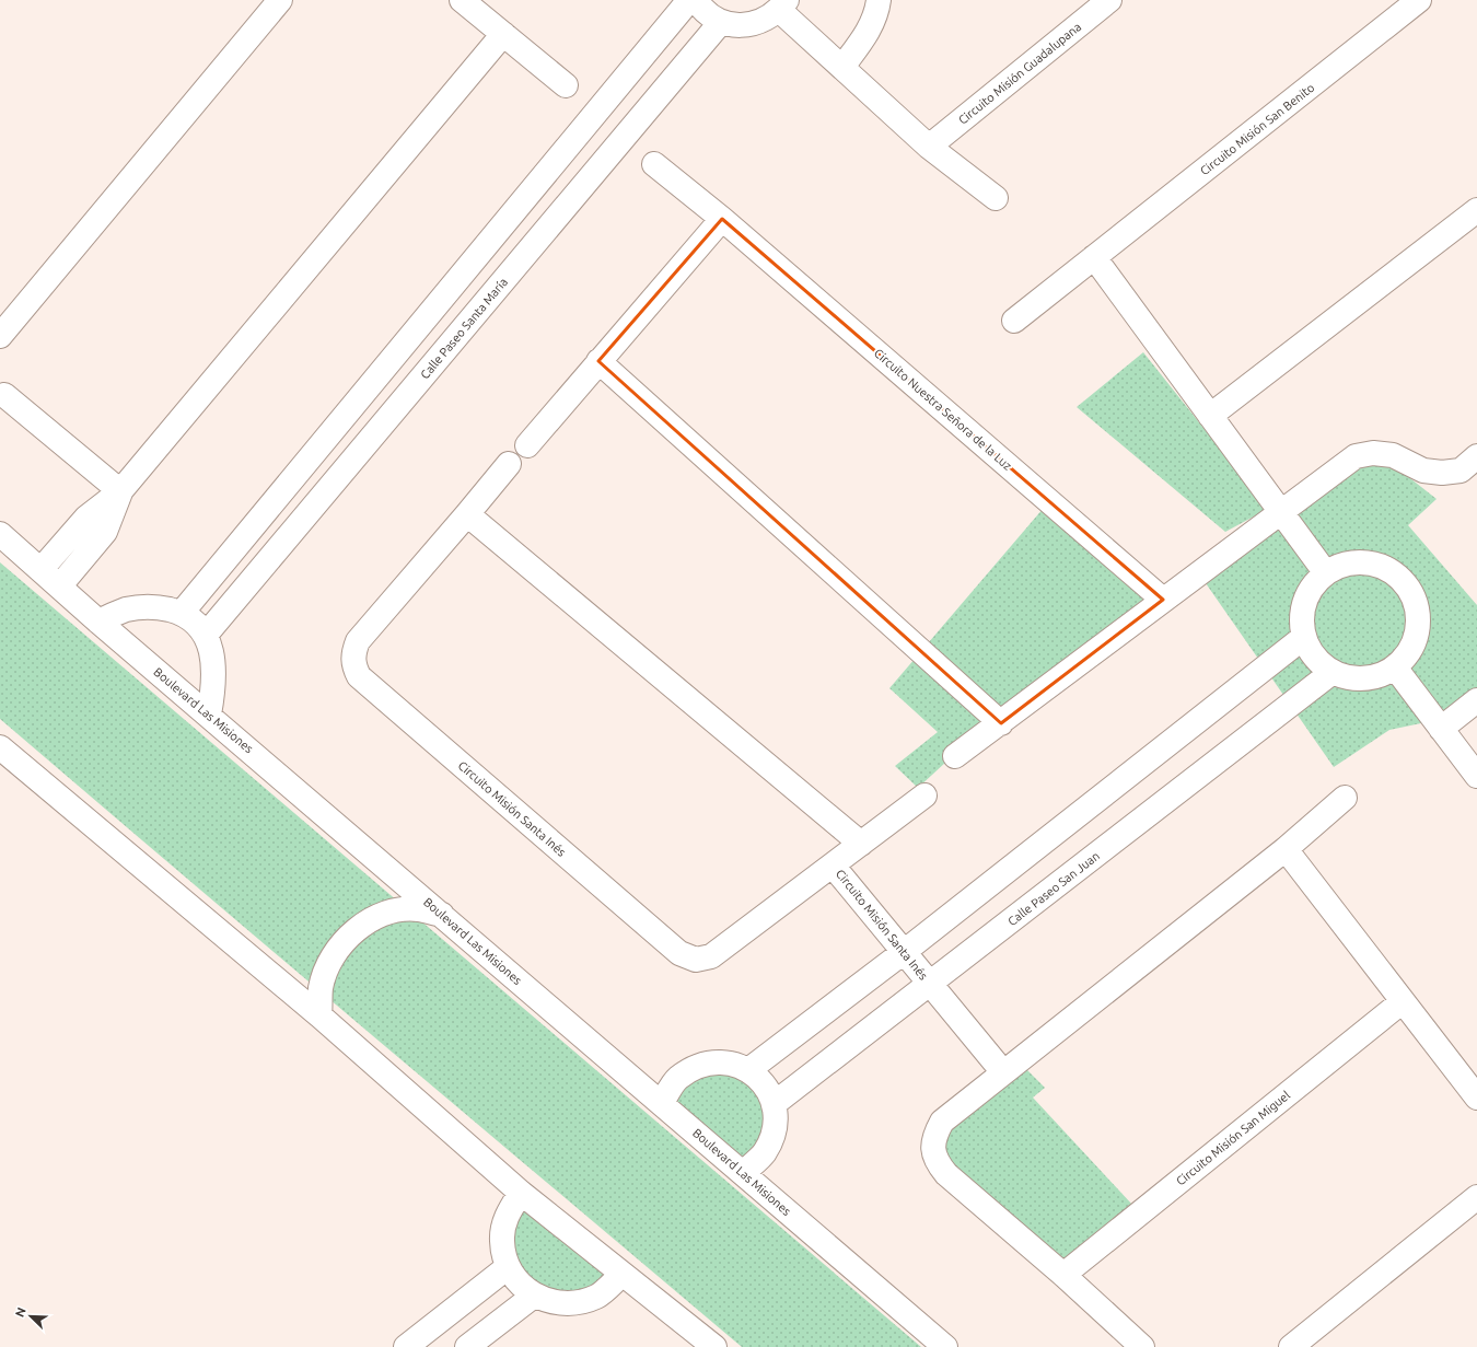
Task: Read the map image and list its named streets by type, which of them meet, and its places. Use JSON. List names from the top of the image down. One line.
{"streets":{"street":["Circuito Misión Guadalupana","Circuito Misión San Benito","Calle Paseo Santa María","Circuito Nuestra Señora de la Luz","Boulevard Las Misiones","Circuito Misión Santa Inés","Calle Paseo San Juan","Circuito Misión San Miguel"]},"crossings":[["Boulevard Las Misiones","Calle Paseo San Juan"],["Circuito Misión Santa Inés","Calle Paseo San Juan"]],"north":"top left"}
